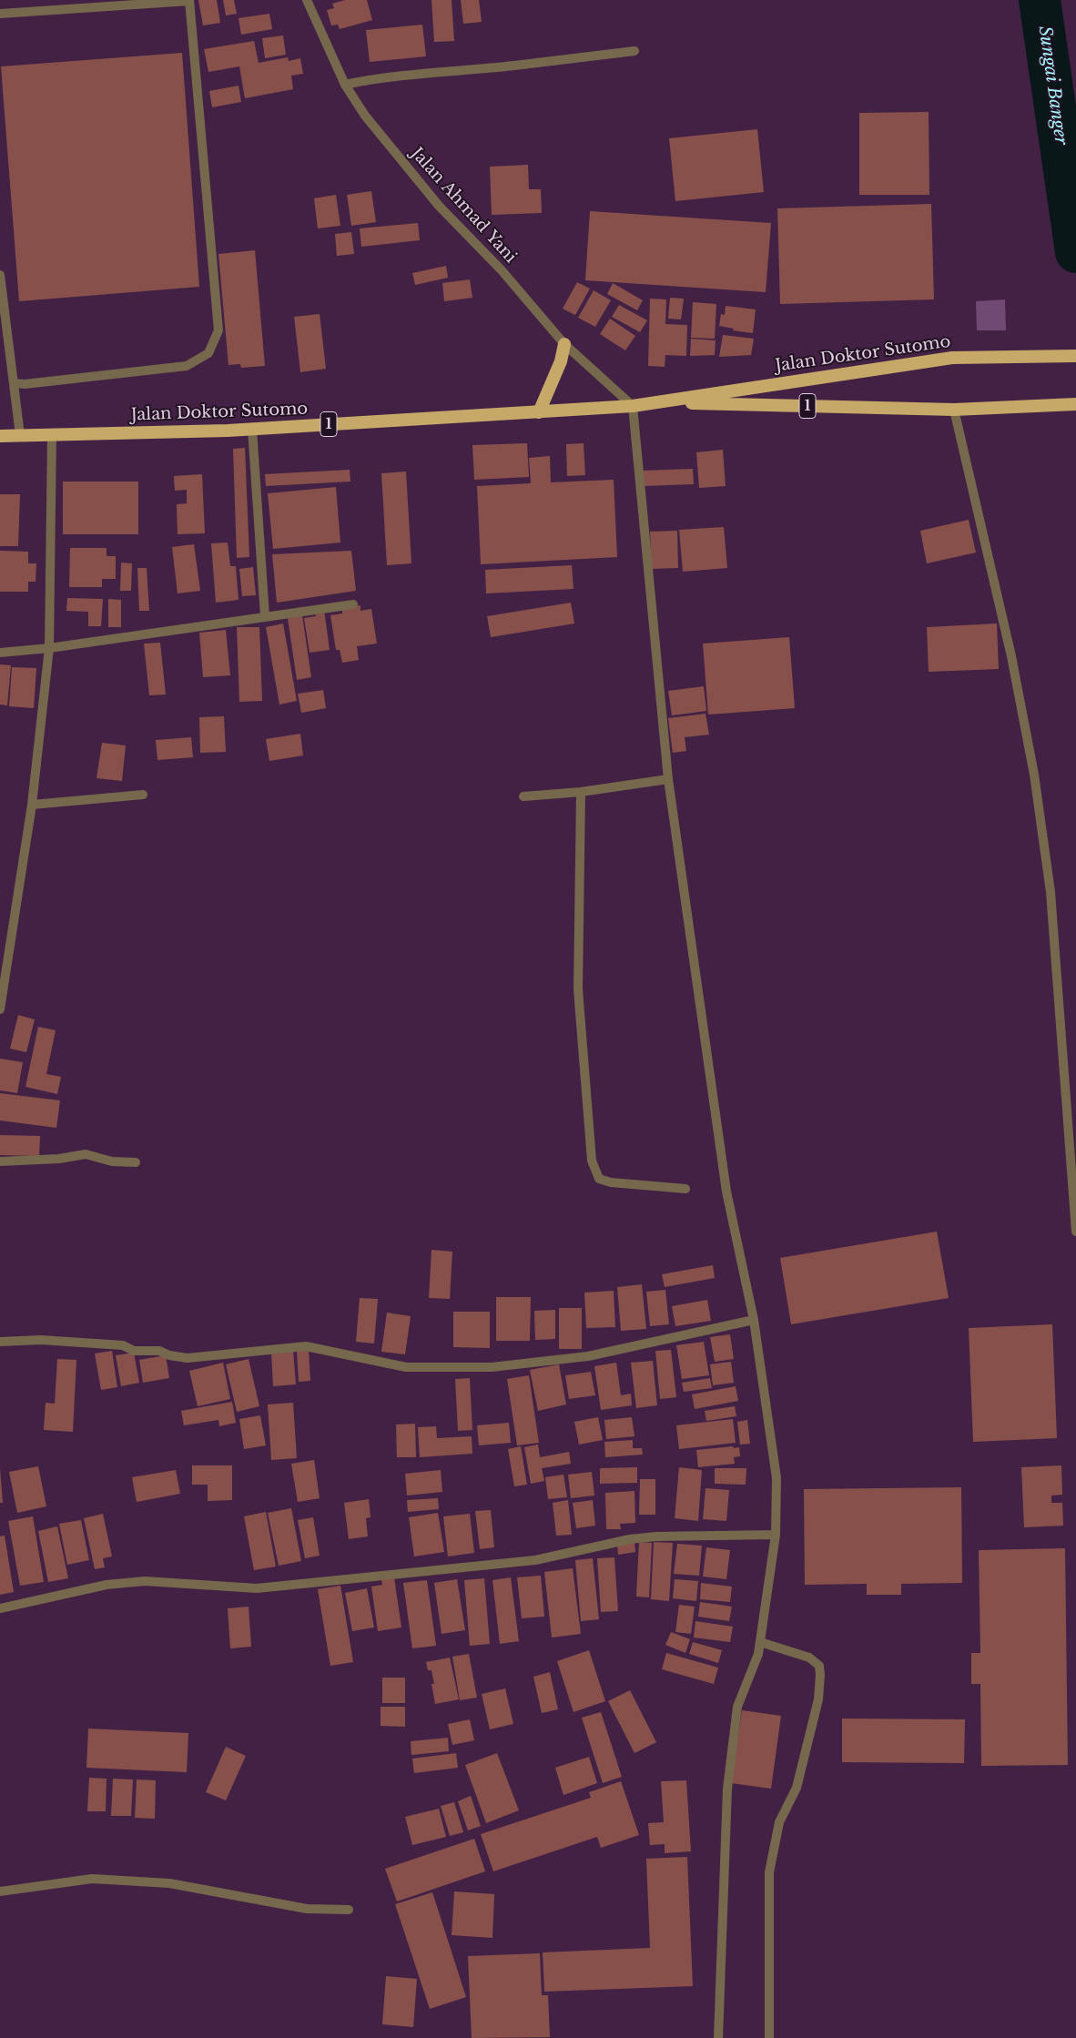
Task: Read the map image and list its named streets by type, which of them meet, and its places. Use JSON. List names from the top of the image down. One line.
{"streets":{"highway":["Jalan Doktor Sutomo","1"],"street":["Jalan Ahmad Yani"]},"crossings":[["Jalan Ahmad Yani","Jalan Doktor Sutomo"]],"water":["Sungai Banger"]}
